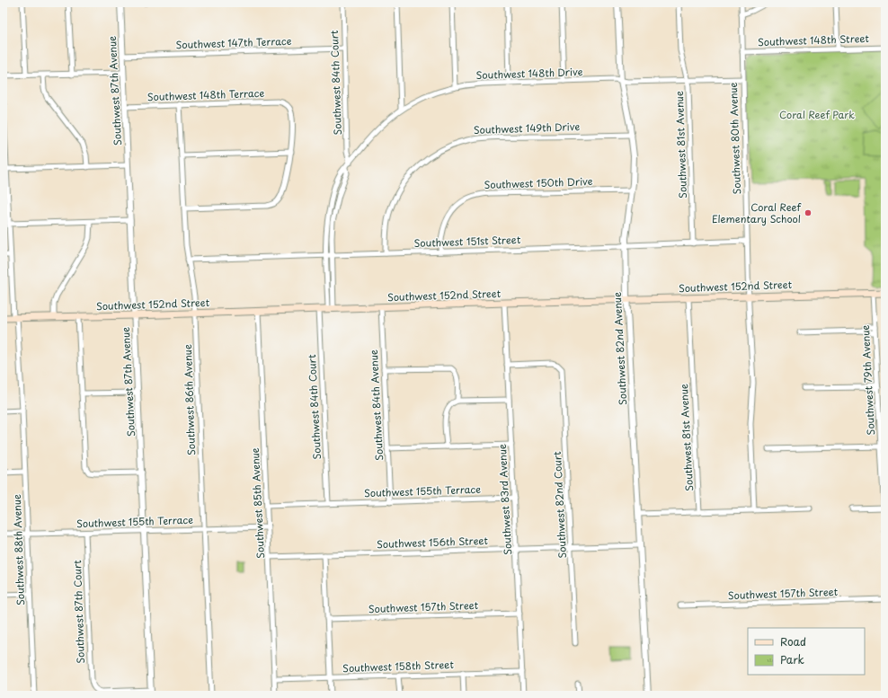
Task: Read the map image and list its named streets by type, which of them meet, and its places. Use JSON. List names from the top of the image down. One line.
{"streets":{"main road":["Southwest 152nd Street"],"street":["Southwest 148th Street","Southwest 147th Terrace","Southwest 148th Drive","Southwest 84th Court","Southwest 87th Avenue","Southwest 148th Terrace","Southwest 149th Drive","Southwest 80th Avenue","Southwest 81st Avenue","Southwest 150th Drive","Southwest 151st Street","Southwest 82nd Avenue","Southwest 79th Avenue","Southwest 86th Avenue","Southwest 84th Avenue","Southwest 155th Terrace","Southwest 83rd Avenue","Southwest 85th Avenue","Southwest 82nd Court","Southwest 156th Street","Southwest 88th Avenue","Southwest 157th Street","Southwest 87th Court","Southwest 158th Street"]},"crossings":[["Southwest 148th Street","Southwest 80th Avenue"],["Southwest 147th Terrace","Southwest 84th Court"],["Southwest 147th Terrace","Southwest 87th Avenue"],["Southwest 148th Drive","Southwest 84th Court"],["Southwest 148th Drive","Southwest 80th Avenue"],["Southwest 148th Drive","Southwest 81st Avenue"],["Southwest 148th Drive","Southwest 82nd Avenue"],["Southwest 84th Court","Southwest 152nd Street"],["Southwest 84th Court","Southwest 155th Terrace"],["Southwest 87th Avenue","Southwest 148th Terrace"],["Southwest 87th Avenue","Southwest 152nd Street"],["Southwest 87th Avenue","Southwest 155th Terrace"],["Southwest 87th Avenue","Southwest 87th Court"],["Southwest 148th Terrace","Southwest 86th Avenue"],["Southwest 149th Drive","Southwest 151st Street"],["Southwest 149th Drive","Southwest 82nd Avenue"],["Southwest 80th Avenue","Southwest 151st Street"],["Southwest 80th Avenue","Southwest 152nd Street"],["Southwest 81st Avenue","Southwest 151st Street"],["Southwest 81st Avenue","Southwest 152nd Street"],["Southwest 150th Drive","Southwest 151st Street"],["Southwest 150th Drive","Southwest 82nd Avenue"],["Southwest 151st Street","Southwest 82nd Avenue"],["Southwest 151st Street","Southwest 86th Avenue"],["Southwest 152nd Street","Southwest 82nd Avenue"],["Southwest 152nd Street","Southwest 79th Avenue"],["Southwest 152nd Street","Southwest 86th Avenue"],["Southwest 152nd Street","Southwest 84th Avenue"],["Southwest 152nd Street","Southwest 83rd Avenue"],["Southwest 152nd Street","Southwest 85th Avenue"],["Southwest 152nd Street","Southwest 88th Avenue"],["Southwest 82nd Avenue","Southwest 156th Street"],["Southwest 86th Avenue","Southwest 155th Terrace"],["Southwest 84th Avenue","Southwest 155th Terrace"],["Southwest 155th Terrace","Southwest 83rd Avenue"],["Southwest 155th Terrace","Southwest 85th Avenue"],["Southwest 155th Terrace","Southwest 88th Avenue"],["Southwest 155th Terrace","Southwest 87th Court"],["Southwest 83rd Avenue","Southwest 82nd Court"],["Southwest 83rd Avenue","Southwest 156th Street"],["Southwest 83rd Avenue","Southwest 157th Street"],["Southwest 83rd Avenue","Southwest 158th Street"],["Southwest 85th Avenue","Southwest 156th Street"],["Southwest 85th Avenue","Southwest 158th Street"],["Southwest 82nd Court","Southwest 156th Street"]],"parks":["Coral Reef Park"],"places":["Coral Reef Elementary School"],"legend":["Road","Park"]}
